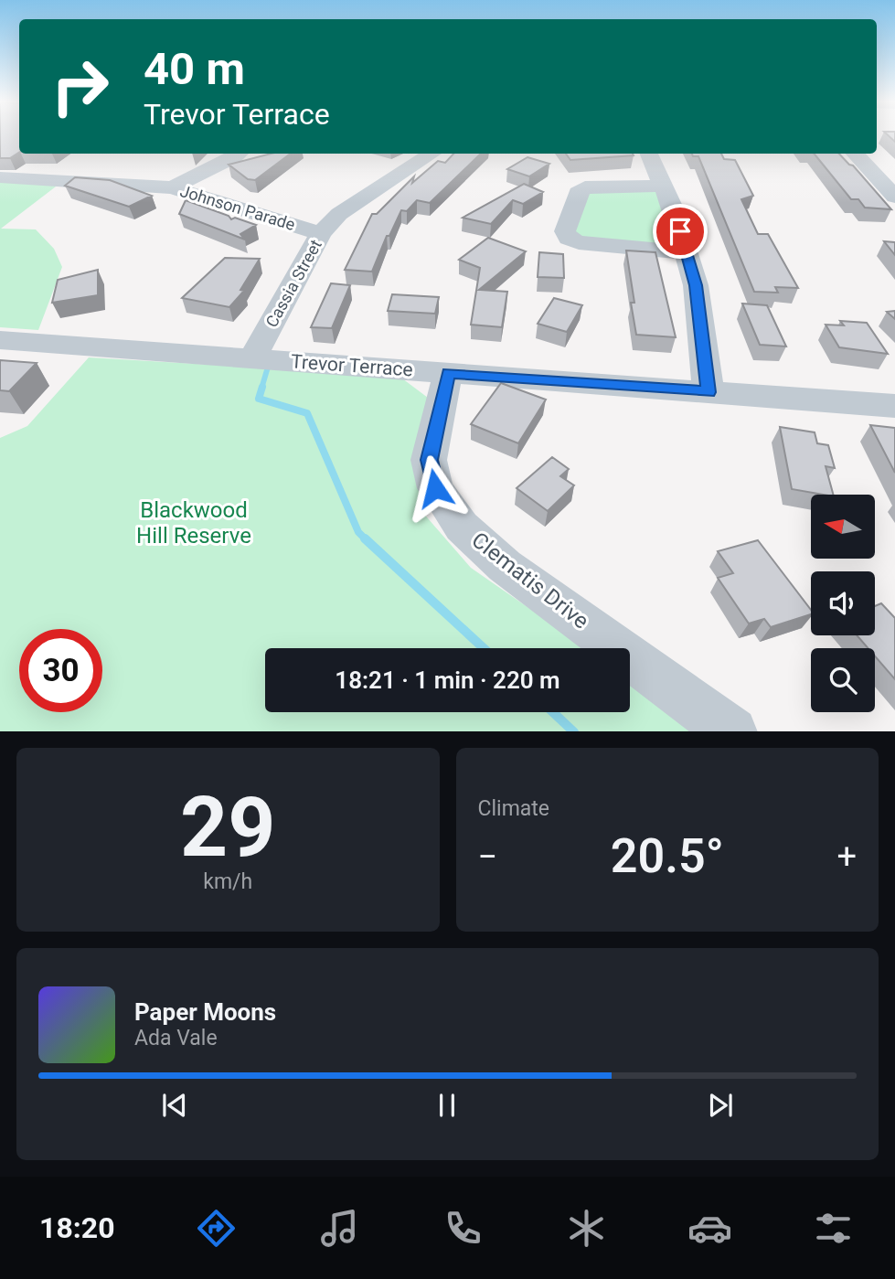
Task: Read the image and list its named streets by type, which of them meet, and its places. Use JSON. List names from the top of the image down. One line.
{"streets":{"street":["Johnson Parade","Cassia Street","Trevor Terrace","Clematis Drive"]},"crossings":[["Johnson Parade","Cassia Street"],["Cassia Street","Trevor Terrace"],["Trevor Terrace","Clematis Drive"]],"parks":["Blackwood Hill Reserve"],"north":"left","page":{"turn":["40 m","Trevor Terrace"],"limit":"30","trip":"18:21 · 1 min · 220 m","tile":[["29","km/h"],"Climate"],"heat":["−","20.5°","+"],"song":["Paper Moons","Ada Vale"],"tabs":"18:20"}}
